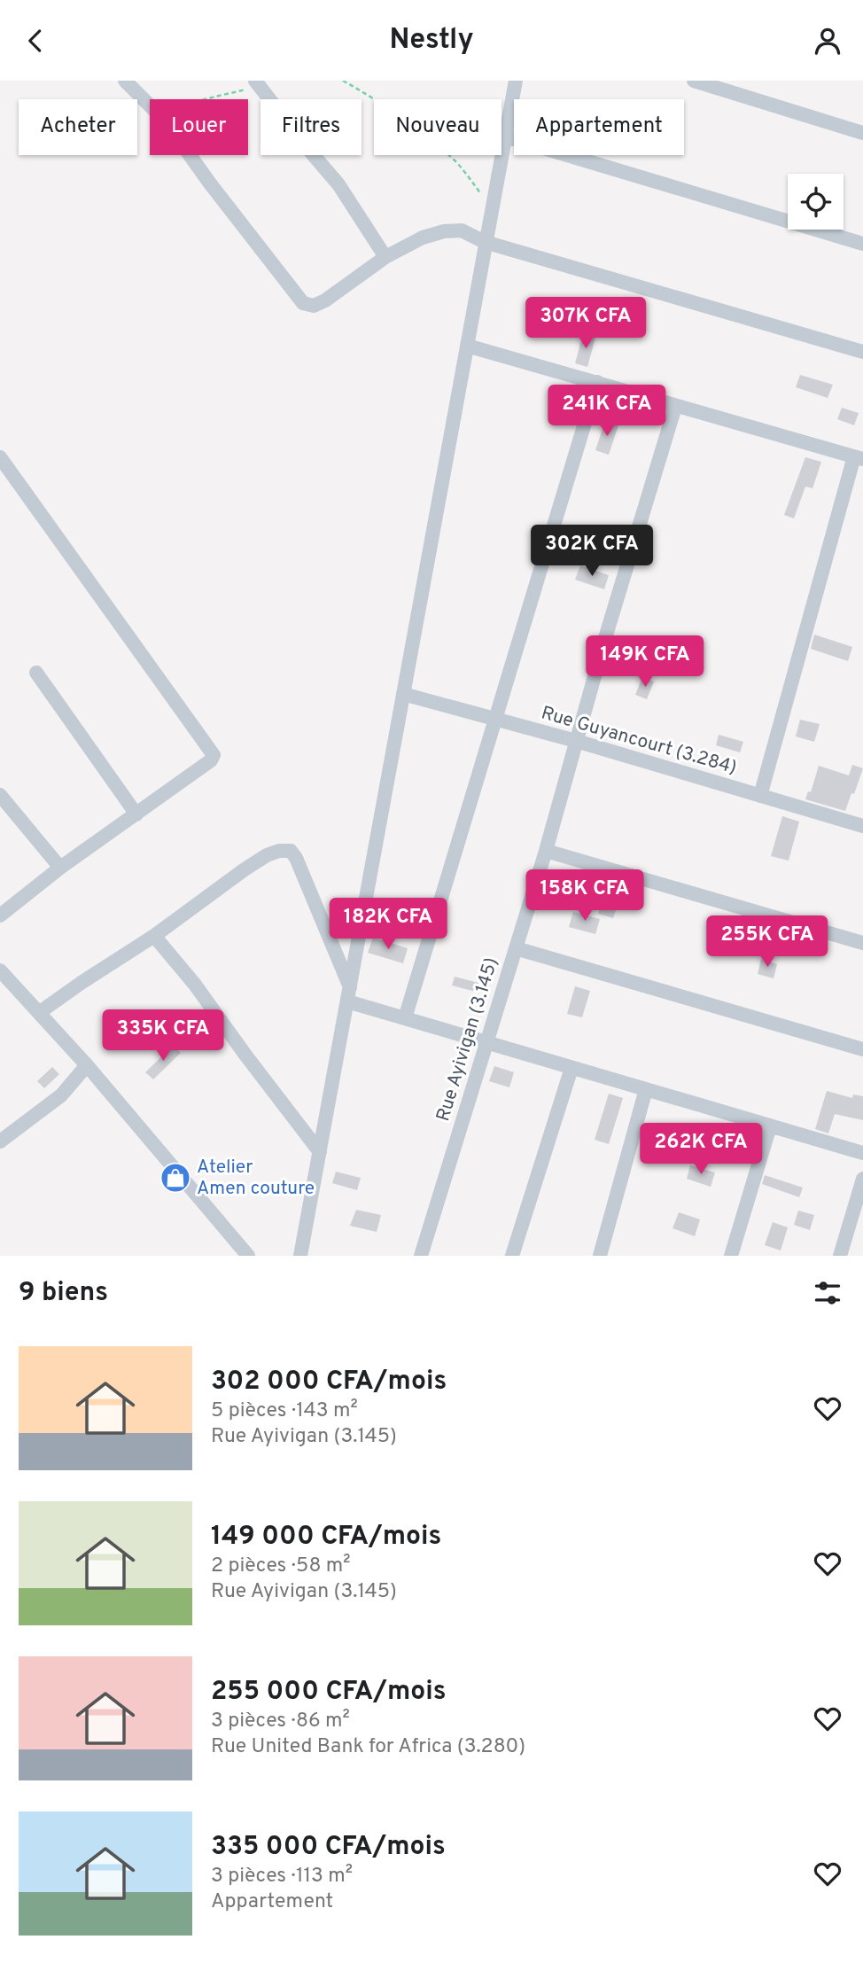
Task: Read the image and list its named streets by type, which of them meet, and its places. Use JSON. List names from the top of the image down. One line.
{"streets":{"street":["Rue Guyancourt (3.284)","Rue Ayivigan (3.145)"]},"crossings":[["Rue Guyancourt (3.284)","Rue Ayivigan (3.145)"]],"places":{"shop":["Atelier Amen couture"]},"page":{"header":"Nestly","chip":["Acheter","Louer","Filtres","Nouveau","Appartement"],"price":["307K CFA","241K CFA","302K CFA","149K CFA","158K CFA","182K CFA","255K CFA","335K CFA","262K CFA"],"heading":"9 biens","list":[{"name":"302 000 CFA/mois","note":"5 pièces · 143 m² · Rue Ayivigan (3.145)"},{"name":"149 000 CFA/mois","note":"2 pièces · 58 m² · Rue Ayivigan (3.145)"},{"name":"255 000 CFA/mois","note":"3 pièces · 86 m² · Rue United Bank for Africa (3.280)"},{"name":"335 000 CFA/mois","note":"3 pièces · 113 m² · Appartement"}]}}
